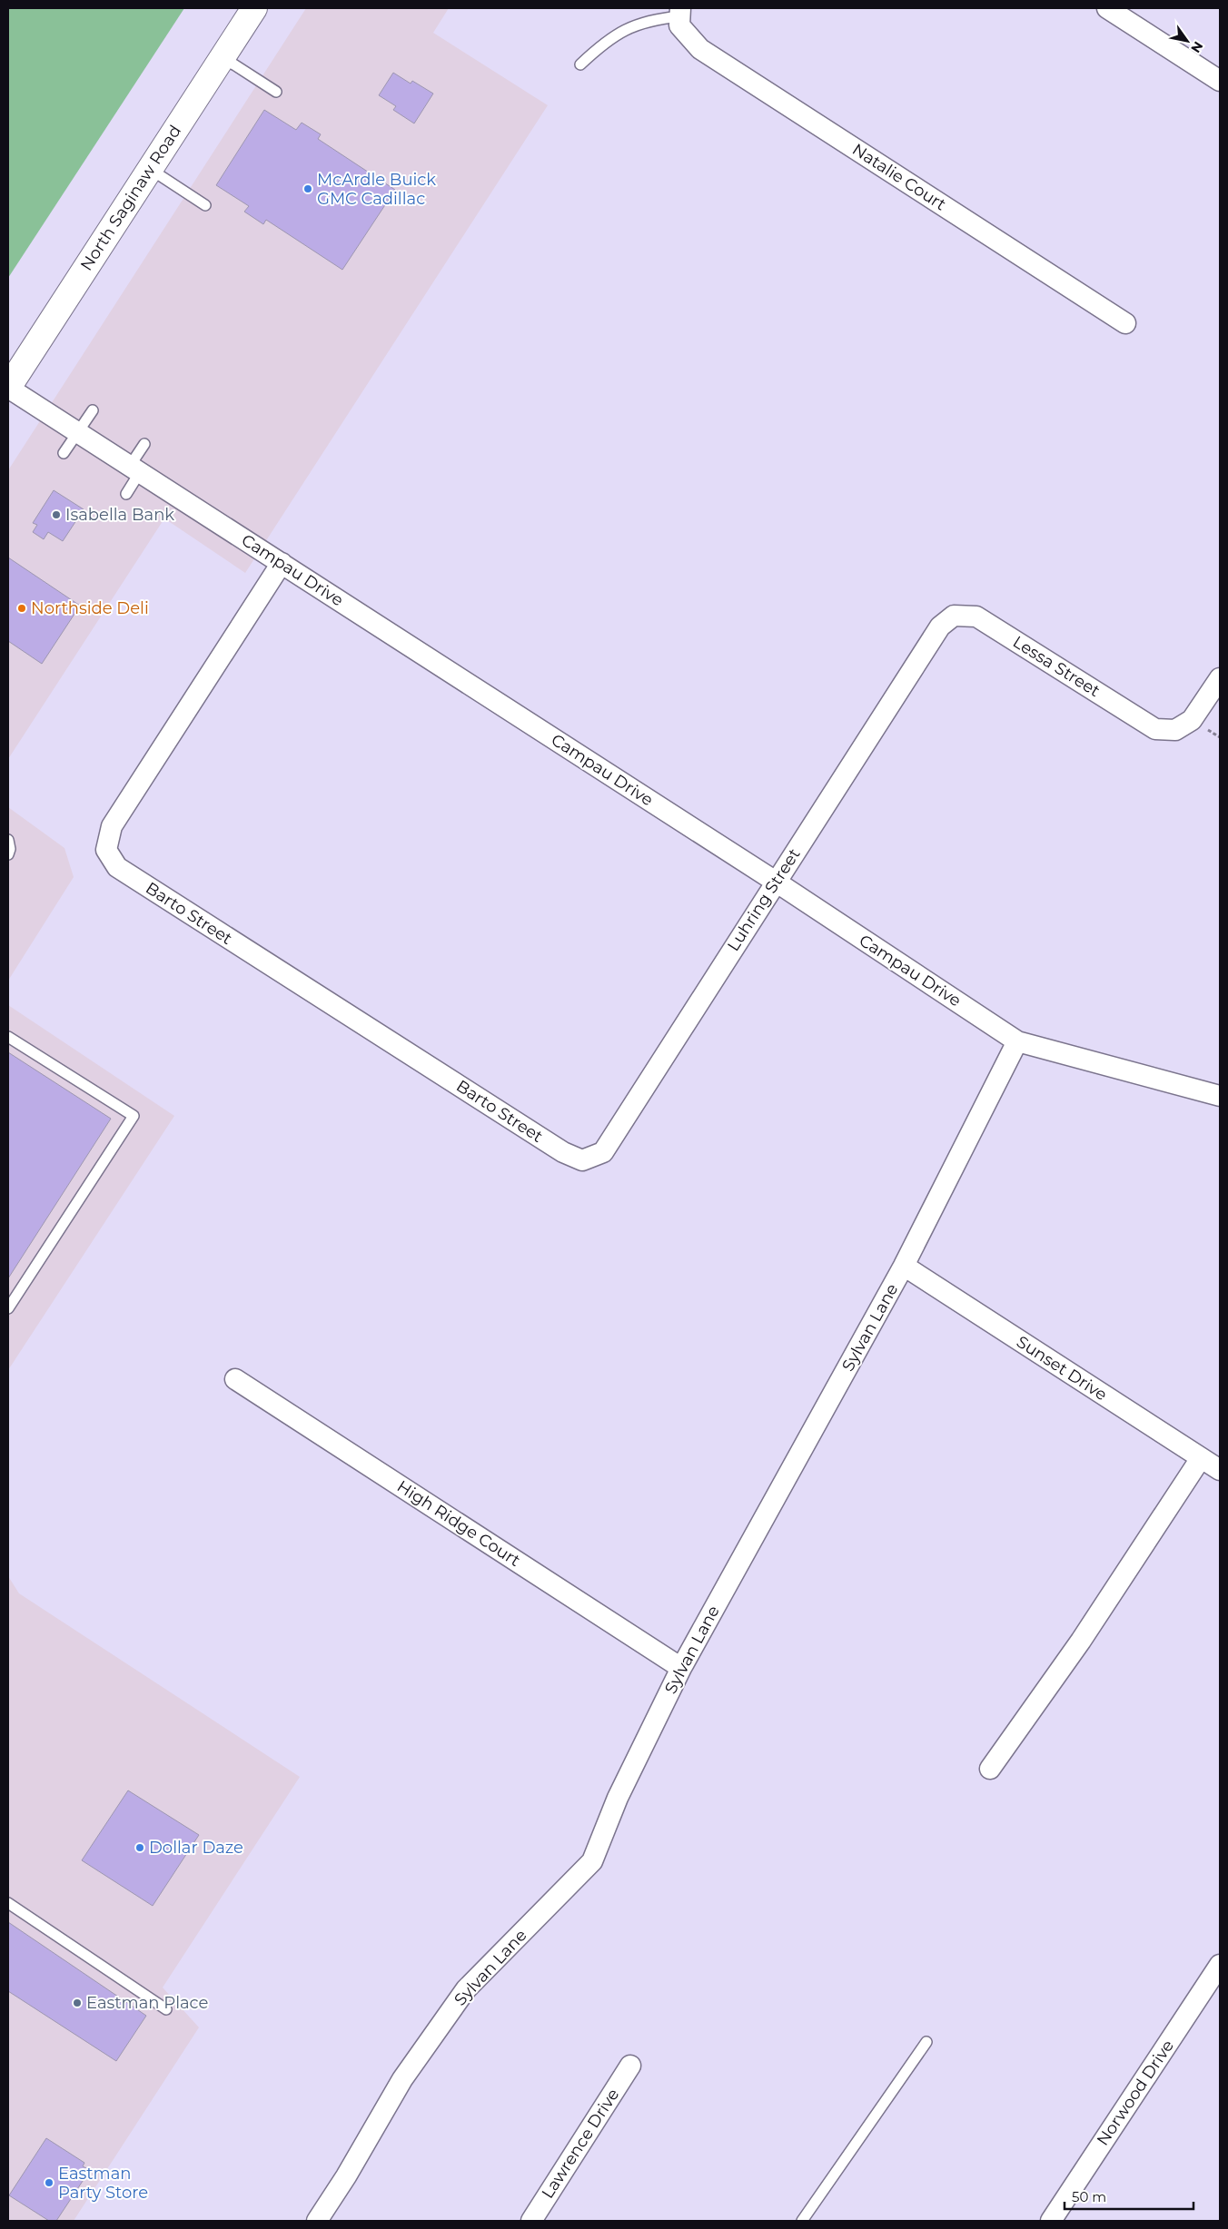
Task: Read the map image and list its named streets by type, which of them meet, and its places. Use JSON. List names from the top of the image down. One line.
{"streets":{"main road":["North Saginaw Road"],"street":["Natalie Court","Campau Drive","Lessa Street","Luhring Street","Barto Street","Sylvan Lane","Sunset Drive","High Ridge Court","Norwood Drive","Lawrence Drive"]},"crossings":[["North Saginaw Road","Campau Drive"],["Campau Drive","Luhring Street"],["Campau Drive","Barto Street"],["Campau Drive","Sylvan Lane"],["Lessa Street","Luhring Street"],["Luhring Street","Barto Street"],["Sylvan Lane","Sunset Drive"],["Sylvan Lane","High Ridge Court"]],"places":["McArdle Buick GMC Cadillac","Isabella Bank","Northside Deli","Dollar Daze","Eastman Place","Eastman Party Store"],"scale_bar":"50 m","north":"bottom right"}
